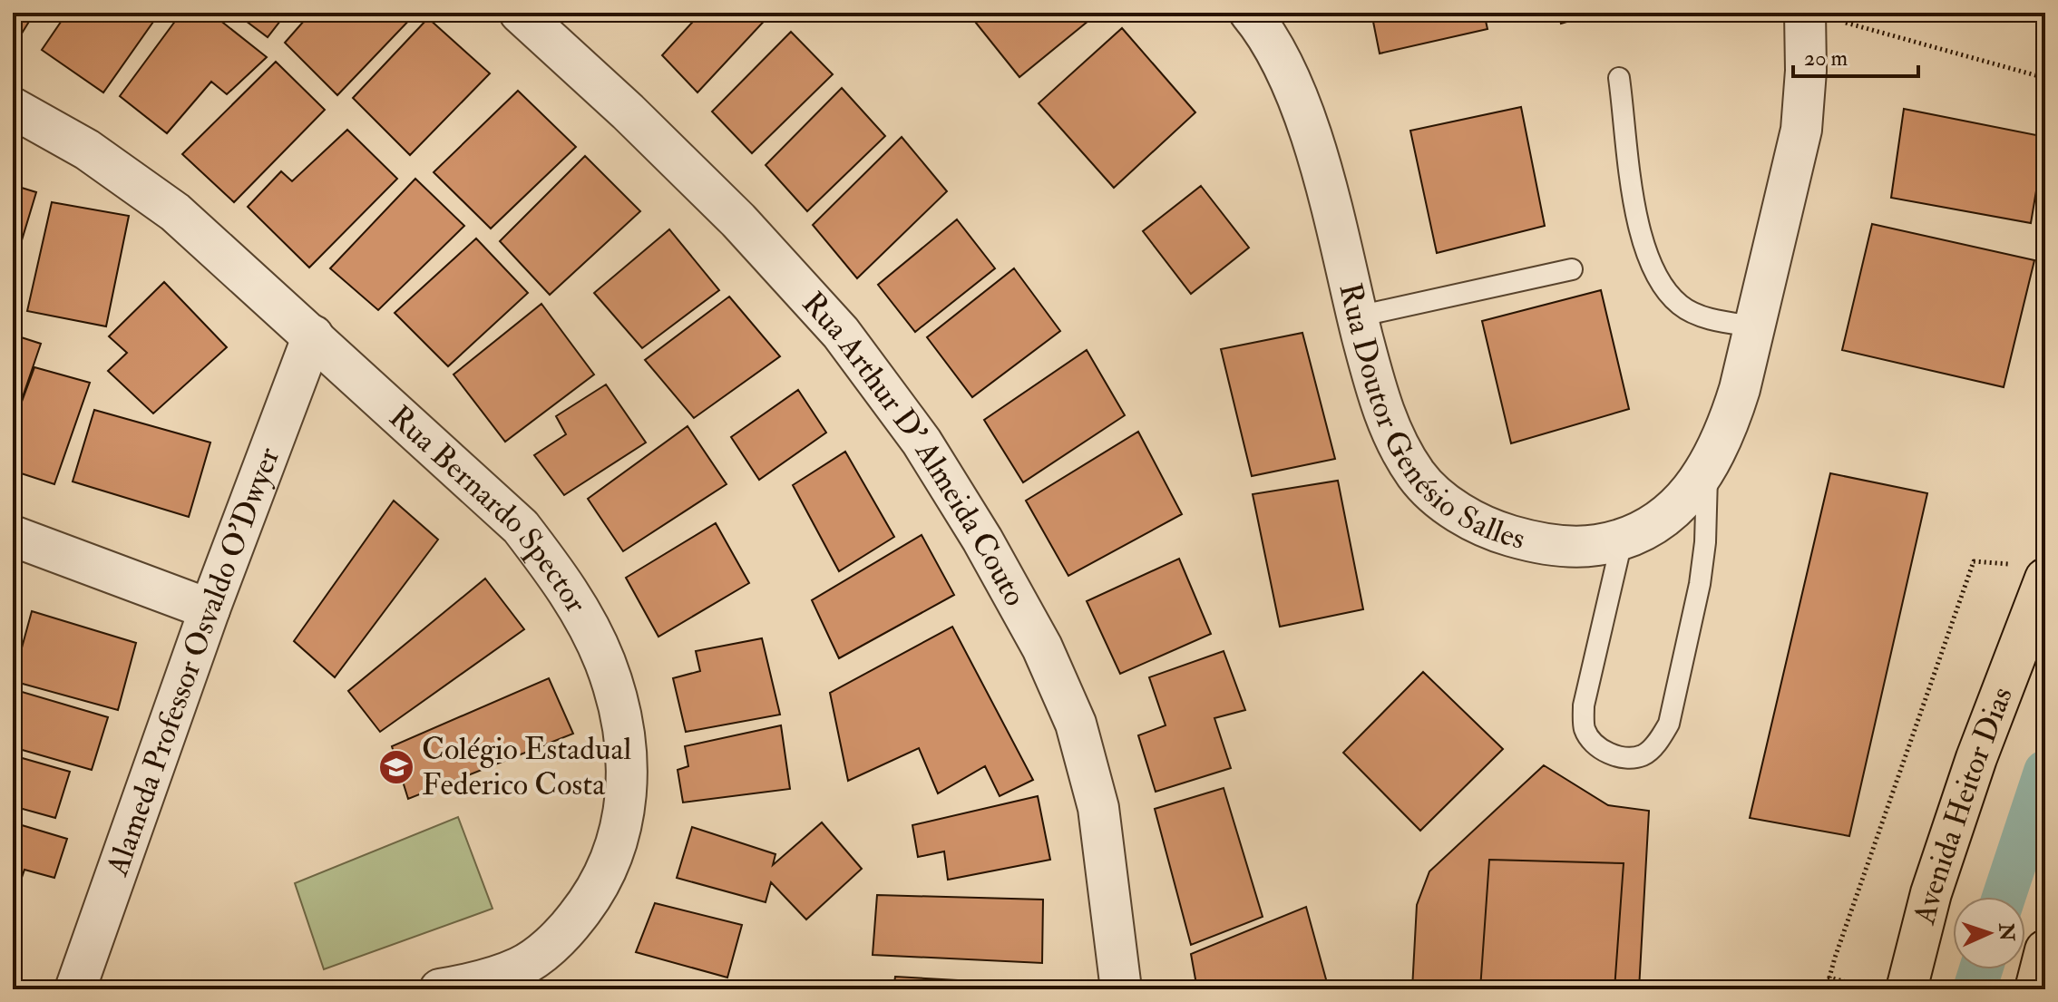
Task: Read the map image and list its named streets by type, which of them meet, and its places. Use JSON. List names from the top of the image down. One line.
{"streets":{"main road":["Avenida Heitor Dias"],"street":["Rua Doutor Genésio Salles","Rua Arthur D' Almeida Couto","Rua Bernardo Spector","Alameda Professor Osvaldo O'Dwyer"]},"crossings":[["Rua Bernardo Spector","Alameda Professor Osvaldo O'Dwyer"]],"places":{"school or university":["Colégio Estadual Federico Costa"]},"scale_bar":"20 m","north":"right"}
